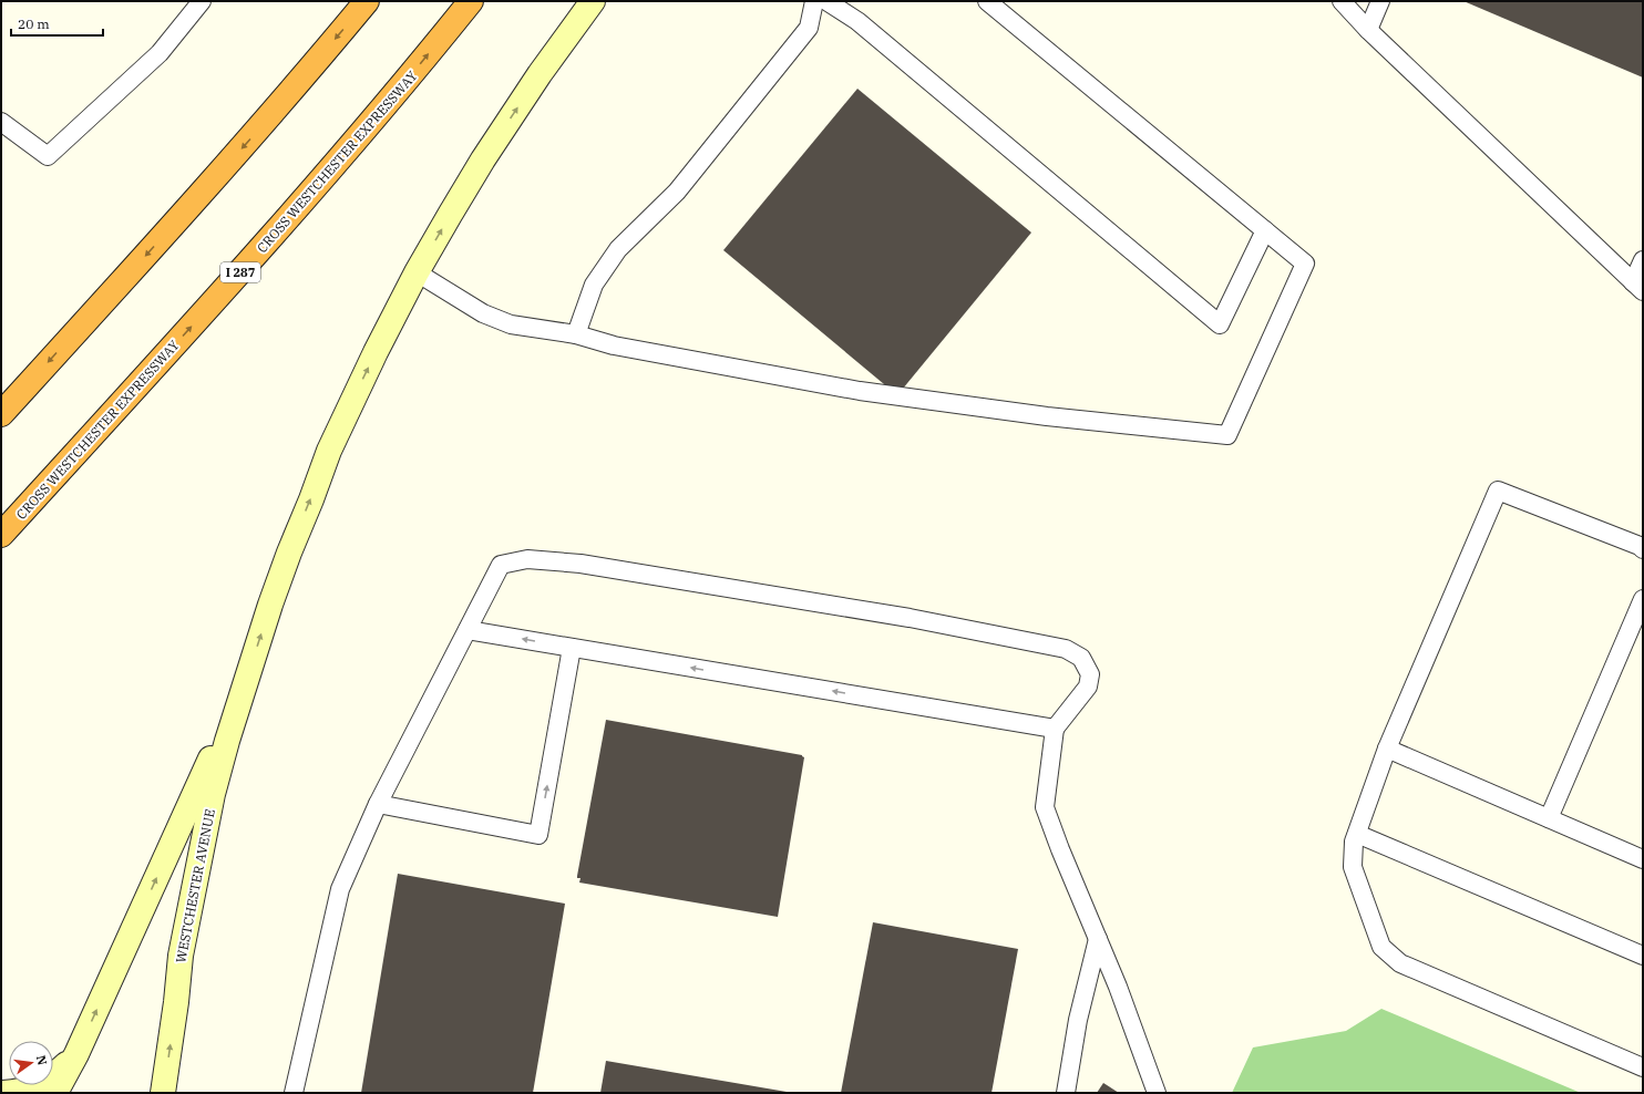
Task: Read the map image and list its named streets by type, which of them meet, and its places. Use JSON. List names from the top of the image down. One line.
{"streets":{"highway":["CROSS WESTCHESTER EXPRESSWAY","I 287"],"main road":["WESTCHESTER AVENUE"]},"scale_bar":"20 m","north":"right"}
